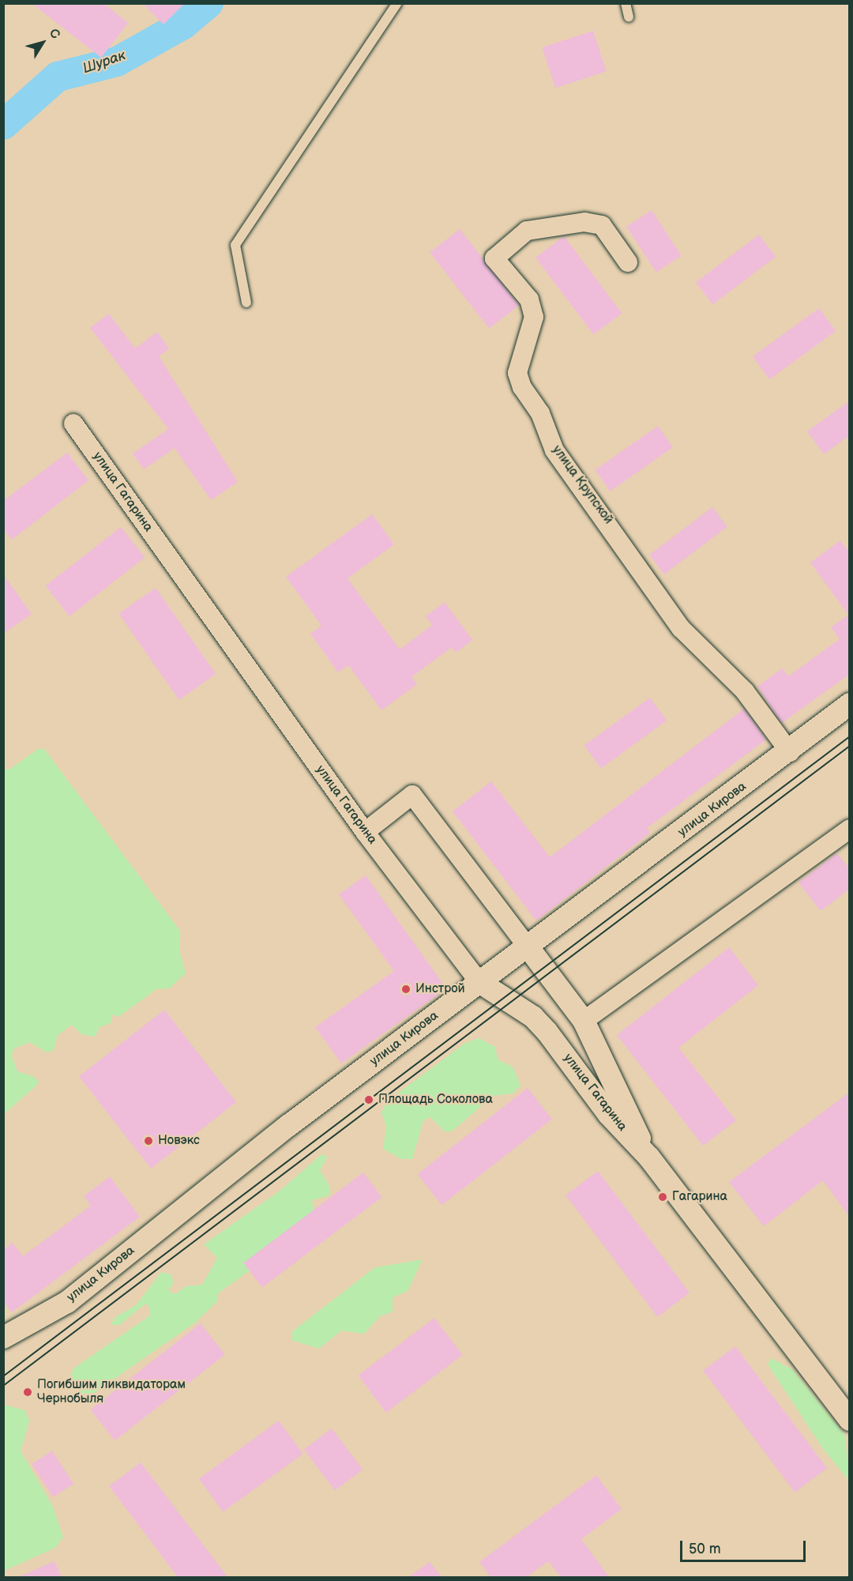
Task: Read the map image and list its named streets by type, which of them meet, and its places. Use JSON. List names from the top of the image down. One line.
{"streets":{"street":["улица Крупской","улица Гагарина","улица Кирова"]},"crossings":[["улица Крупской","улица Кирова"],["улица Гагарина","улица Кирова"]],"water":["Шурак"],"places":["Инстрой","Площадь Соколова","Новэкс","Гагарина","Погибшим ликвидаторам Чернобыля"],"scale_bar":"50 m","north":"top right"}
